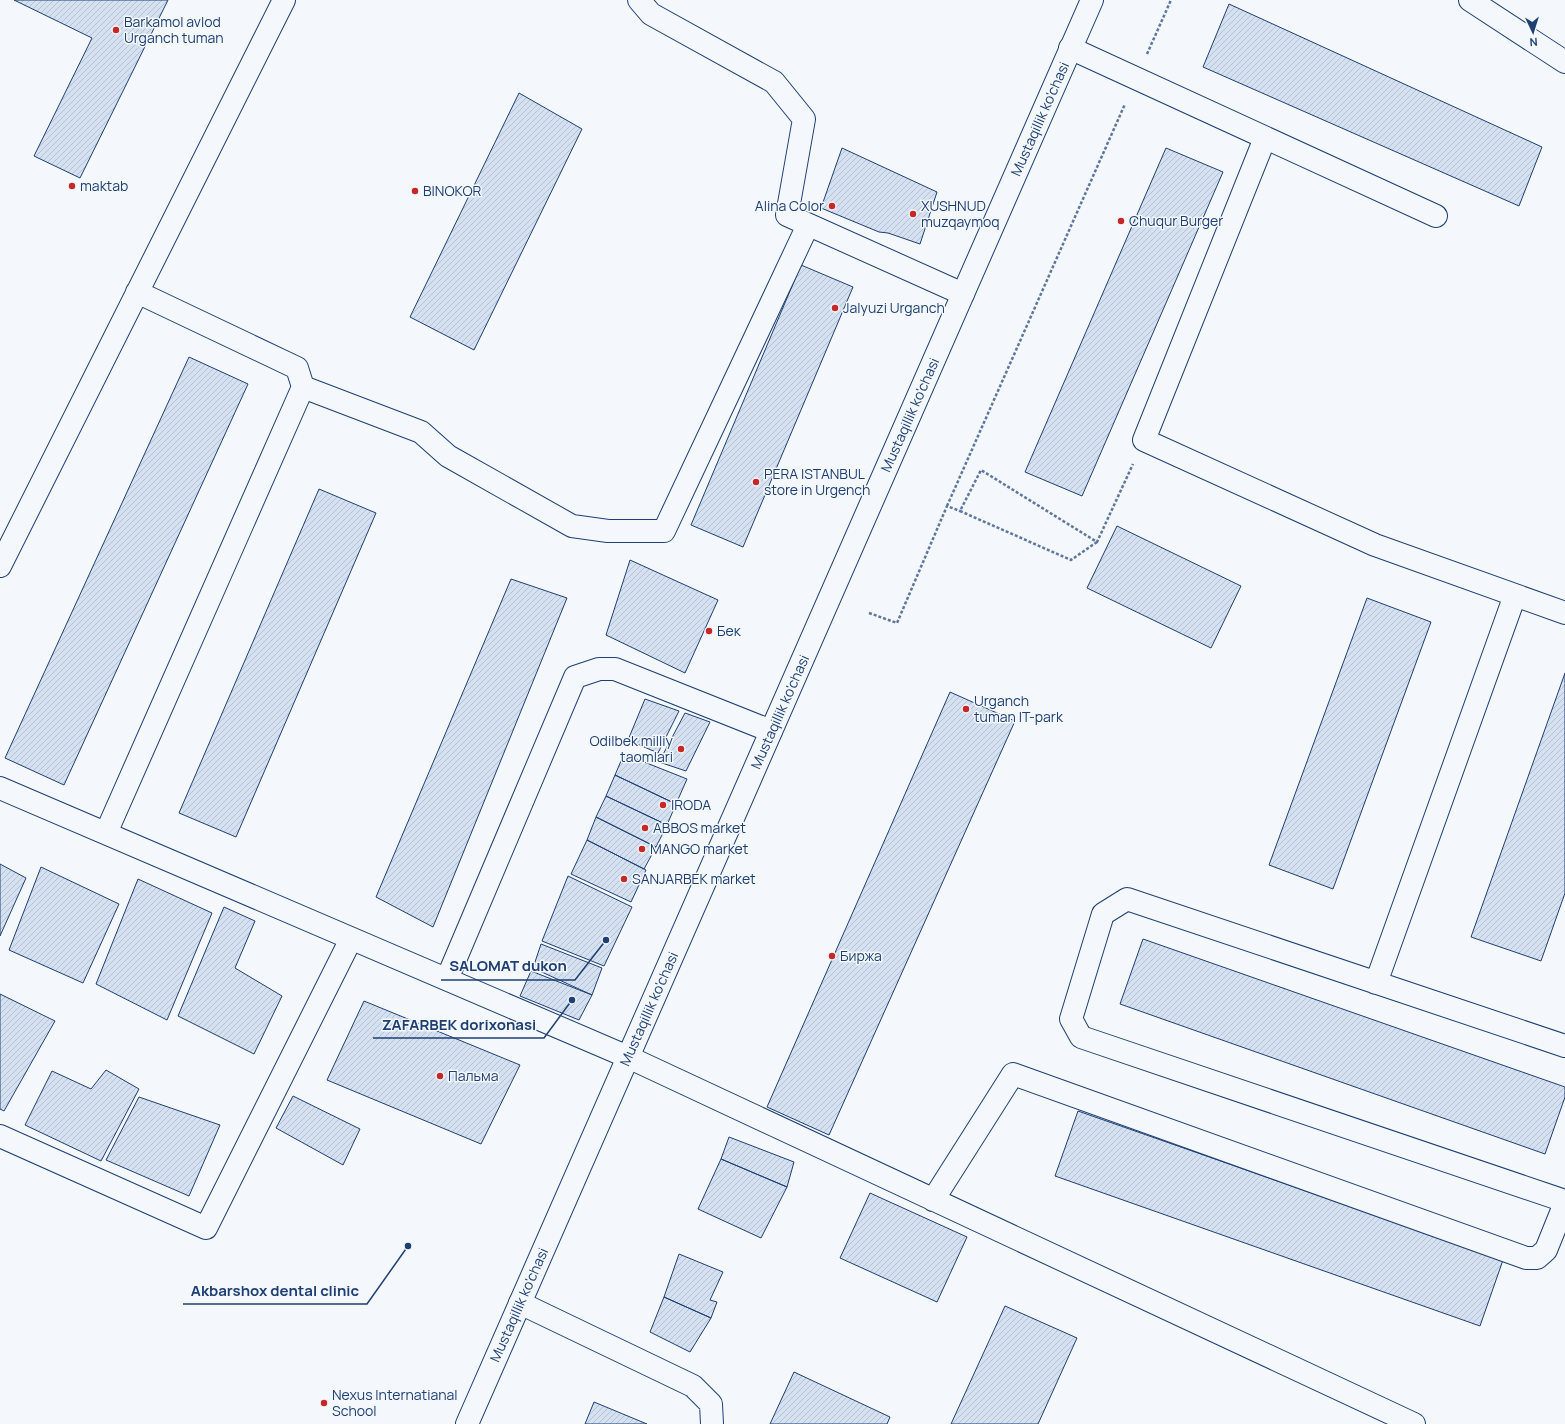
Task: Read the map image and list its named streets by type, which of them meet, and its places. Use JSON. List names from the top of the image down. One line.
{"streets":{"street":["Mustaqillik ko'chasi"]},"places":["Barkamol avlod Urganch tuman","maktab","BINOKOR","Alina Color","XUSHNUD muzqaymoq","Chuqur Burger","Jalyuzi Urganch","PERA ISTANBUL store in Urgench","Бек","Urganch tuman IT-park","Odilbek milliy taomlari","IRODA","ABBOS market","MANGO market","SANJARBEK market","SALOMAT dukon","Биржа","ZAFARBEK dorixonasi","Пальма","Akbarshox dental clinic","Nexus Internatianal School"],"north":"bottom"}
